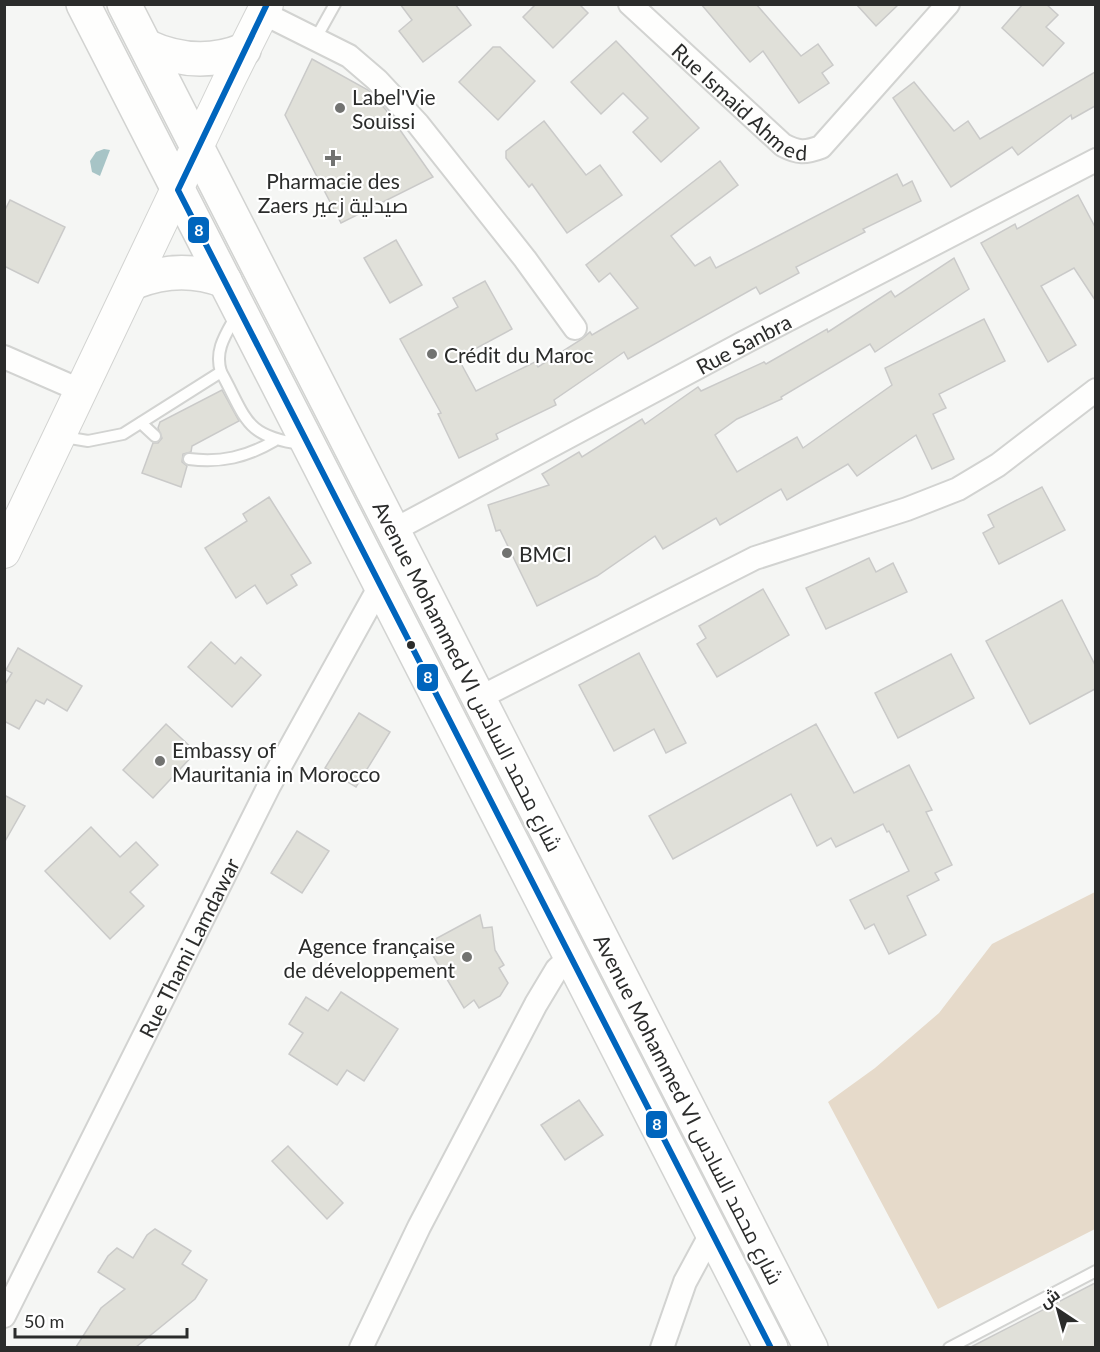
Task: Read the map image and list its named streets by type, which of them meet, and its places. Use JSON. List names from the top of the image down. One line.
{"streets":{"main road":["Avenue Mohammed VI شارع محمد السادس"],"street":["Rue Ismaid Ahmed","Rue Sanbra","Rue Thami Lamdawar"]},"crossings":[["Rue Sanbra","Avenue Mohammed VI شارع محمد السادس"],["Avenue Mohammed VI شارع محمد السادس","Rue Thami Lamdawar"]],"places":{"other":["Label'Vie Souissi","Crédit du Maroc","BMCI","Embassy of Mauritania in Morocco","Agence française de développement"],"health":["Pharmacie des Zaers صيدلية زعير"]},"lines":["transit line 8"],"scale_bar":"50 m","north":"top left"}
